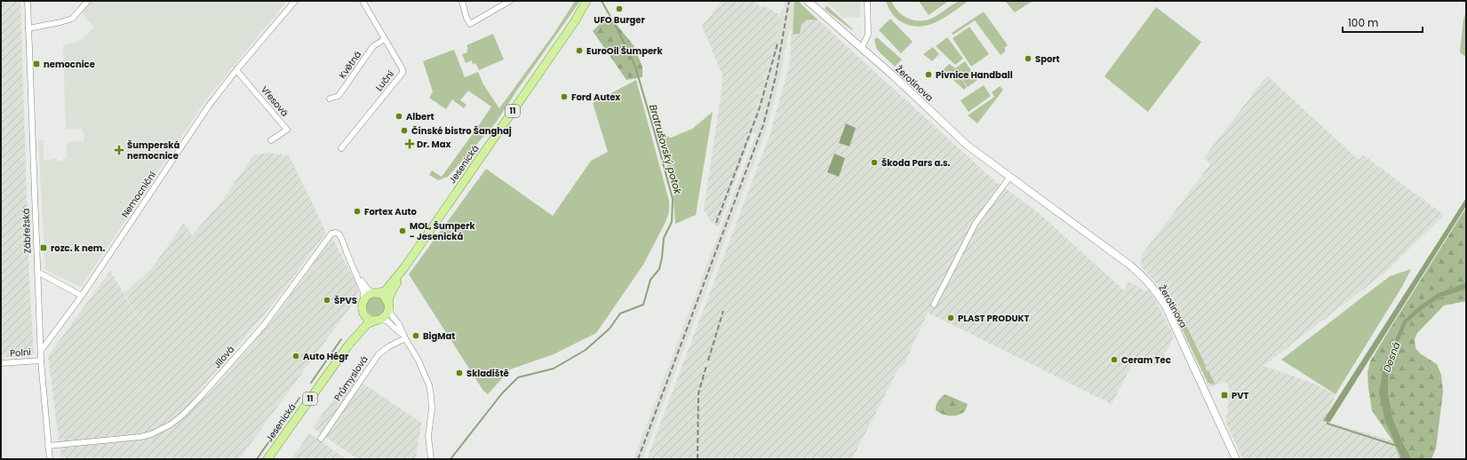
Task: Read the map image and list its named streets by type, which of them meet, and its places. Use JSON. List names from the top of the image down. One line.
{"streets":{"main road":["11","Jesenická"],"street":["Květná","Luční","Žerotínova","Vřesová","Nemocniční","Zábřežská","Polní","Jílová","Průmyslová"]},"crossings":[["Květná","Luční"],["Vřesová","Nemocniční"],["Jesenická","Jílová"],["Nemocniční","Zábřežská"],["Zábřežská","Polní"],["Zábřežská","Jílová"]],"water":["Bratrušovský potok","Desná"],"places":{"other":["UFO Burger","EuroOil Šumperk","Sport","Pivnice Handball","Ford Autex","Albert","Čínské bistro Šanghaj","Škoda Pars a.s.","Fortex Auto","MOL, Šumperk - Jesenická","ŠPVS","PLAST PRODUKT","BigMat","Auto Hégr","Ceram Tec","Skladiště"],"transit":["nemocnice","rozc. k nem.","PVT"],"health":["Dr. Max","Šumperská nemocnice"]},"scale_bar":"100 m"}
